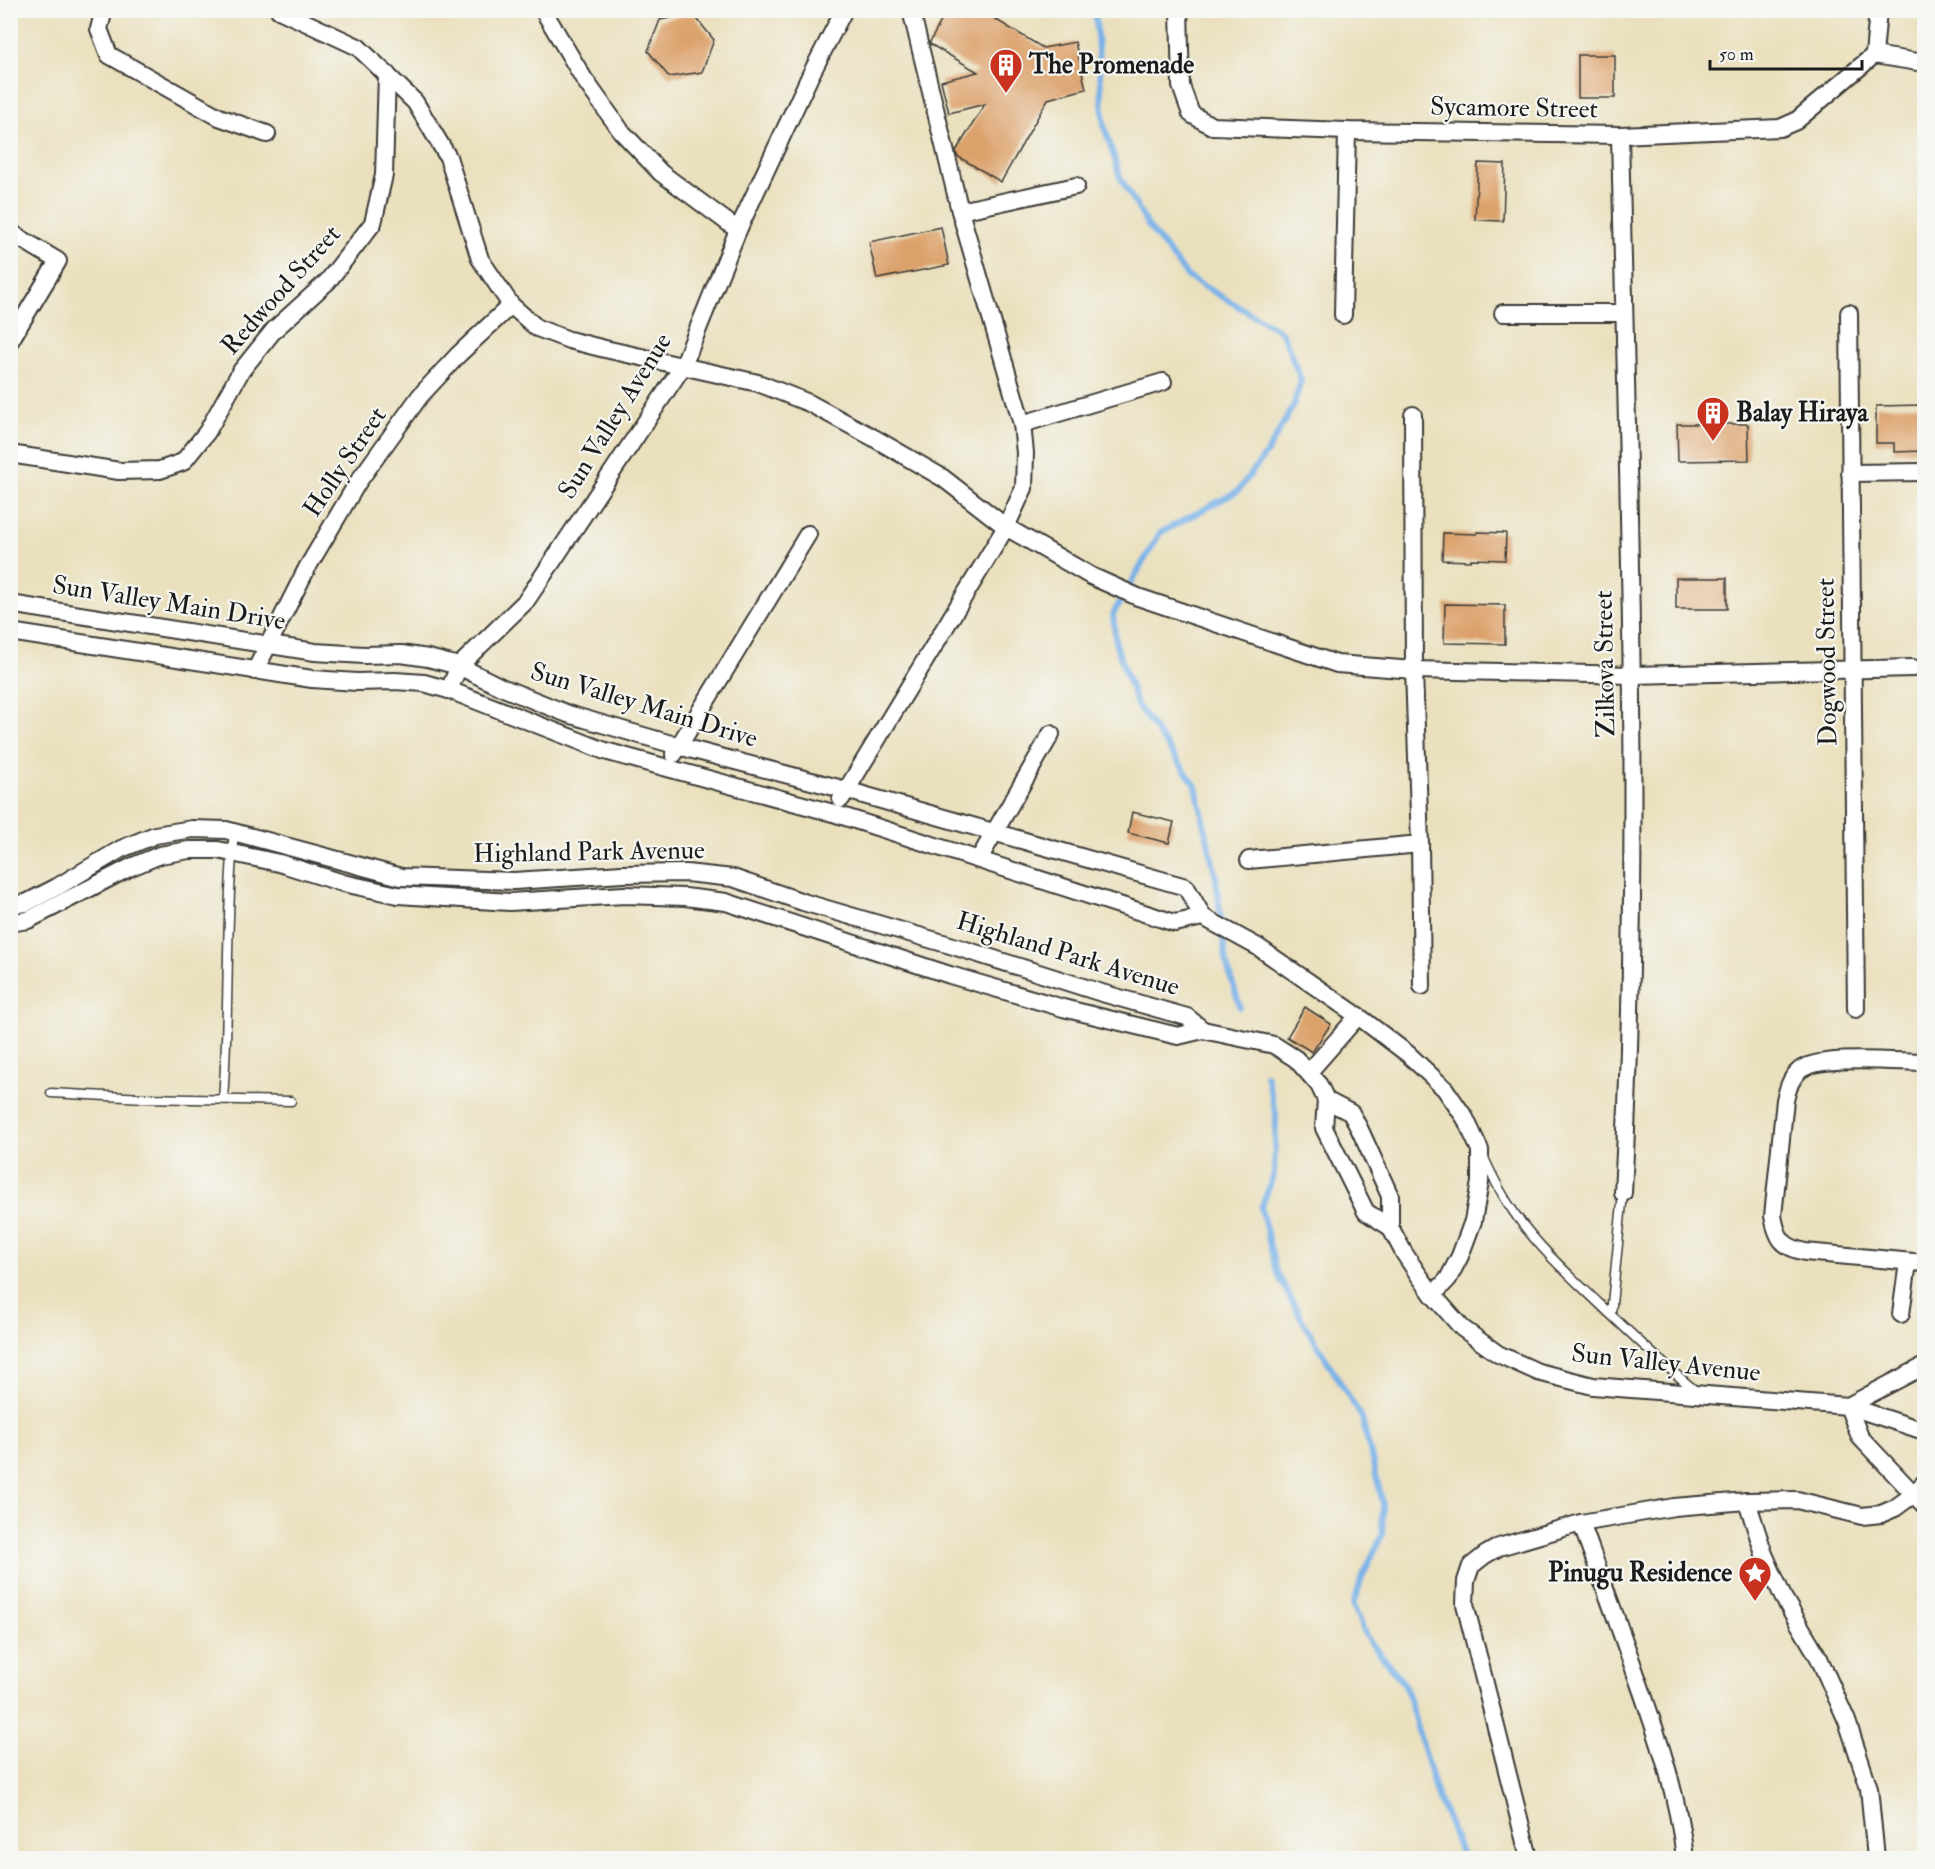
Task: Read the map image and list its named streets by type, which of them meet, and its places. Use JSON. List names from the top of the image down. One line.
{"streets":{"street":["Sycamore Street","Redwood Street","Sun Valley Avenue","Holly Street","Sun Valley Main Drive","Dogwood Street","Zilkova Street","Highland Park Avenue"]},"crossings":[["Sycamore Street","Zilkova Street"],["Sun Valley Avenue","Sun Valley Main Drive"],["Sun Valley Avenue","Highland Park Avenue"],["Holly Street","Sun Valley Main Drive"]],"places":{"building":["The Promenade","Balay Hiraya"],"place":["Pinugu Residence"]},"scale_bar":"50 m"}
